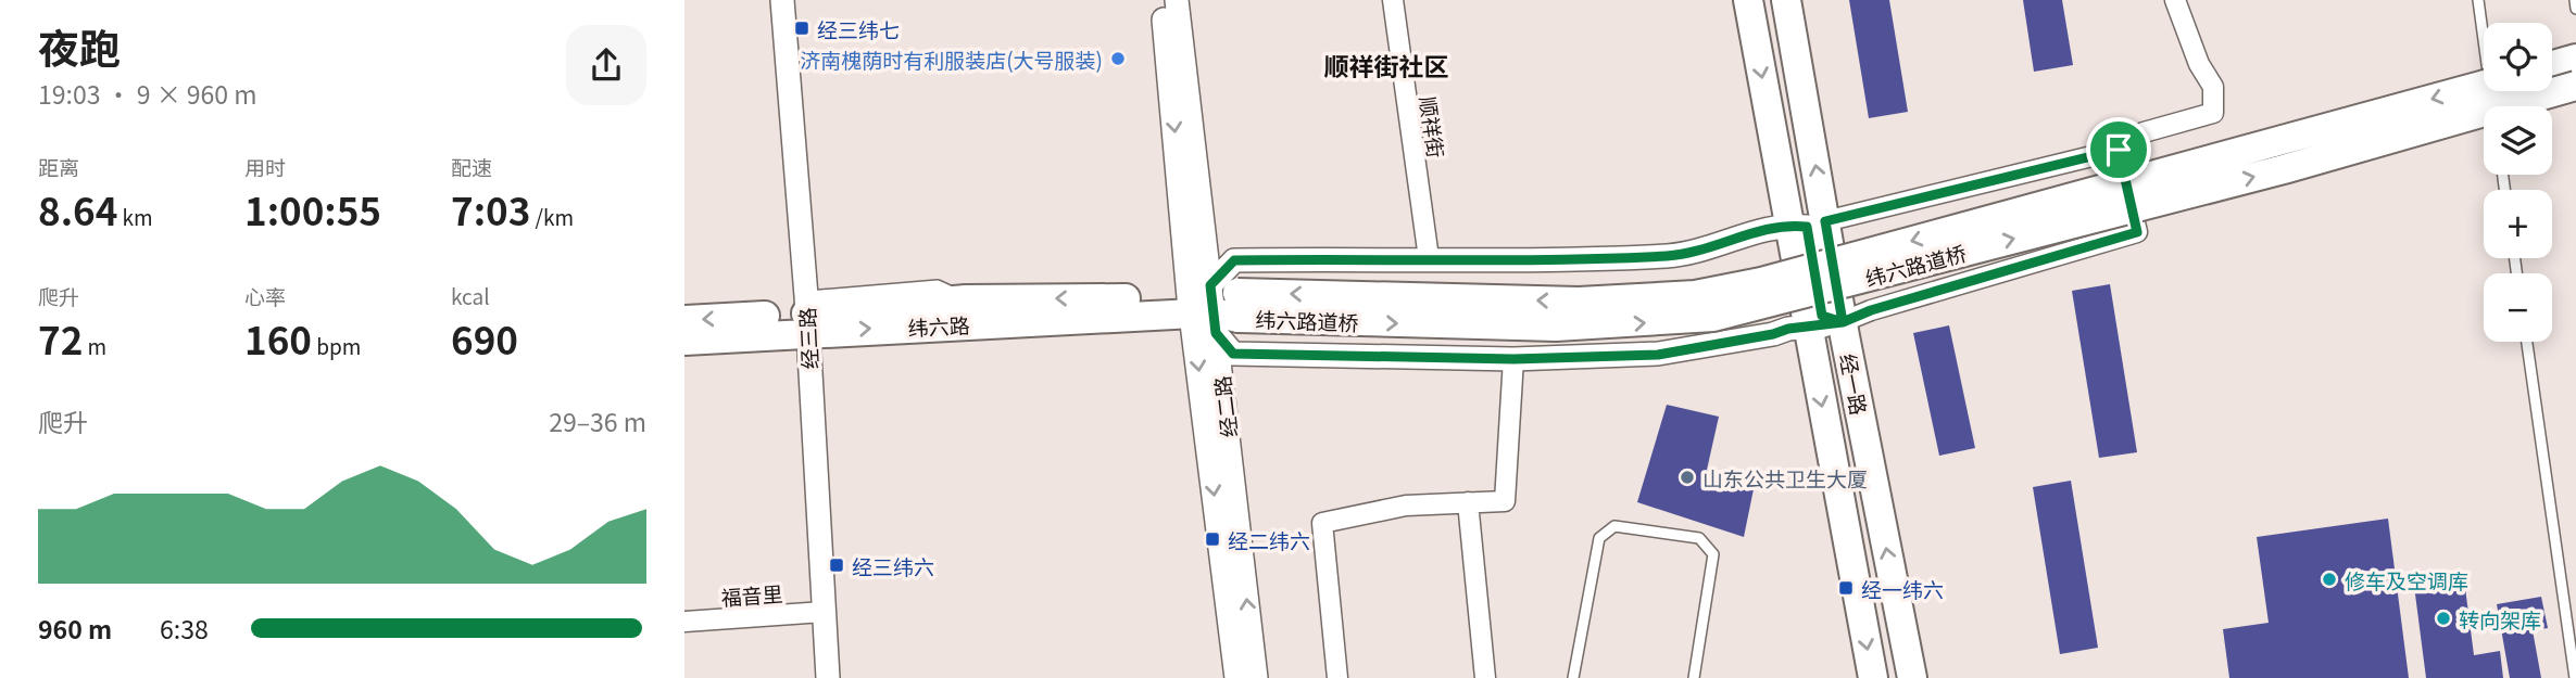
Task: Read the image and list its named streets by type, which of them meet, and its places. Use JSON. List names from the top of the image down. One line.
{"streets":{"main road":["纬六路道桥","纬六路","经一路"],"street":["顺祥街","经三路","经二路","福音里"]},"crossings":[["纬六路道桥","纬六路"],["纬六路道桥","经二路"],["纬六路","经三路"],["纬六路","经二路"],["经三路","福音里"]],"districts":["顺祥街社区"],"places":{"transit":["经三纬七","经二纬六","经三纬六","经一纬六"],"other":["济南槐荫时有利服装店(大号服装)","山东公共卫生大厦","修车及空调库","转向架库"]},"page":{"heading":["夜跑","19:03 · 9 × 960 m"],"map_buttons":["+","−"],"stats":[["距离","8.64 km"],["用时","1:00:55"],["配速","7:03 /km"],["爬升","72 m"],["心率","160 bpm"],["kcal","690"]],"chart":["爬升","29–36 m"],"list":[{"name":"960 m","note":"6:38"}]}}
